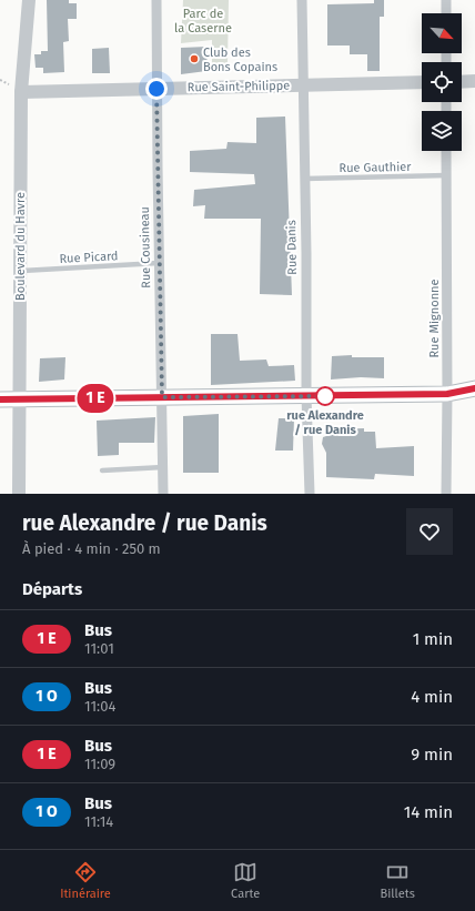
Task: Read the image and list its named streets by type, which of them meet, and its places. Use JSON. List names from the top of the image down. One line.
{"streets":{"street":["Rue Saint-Philippe","Boulevard du Havre","Rue Cousineau","Rue Danis","Rue Mignonne"],"lane":["Rue Gauthier","Rue Picard"]},"crossings":[["Rue Saint-Philippe","Boulevard du Havre"],["Rue Saint-Philippe","Rue Cousineau"],["Rue Saint-Philippe","Rue Danis"],["Rue Gauthier","Rue Danis"],["Rue Gauthier","Rue Mignonne"],["Boulevard du Havre","Rue Picard"],["Rue Cousineau","Rue Picard"]],"parks":["Parc de la Caserne"],"places":["Club des Bons Copains","rue Alexandre / rue Danis"],"north":"bottom right","page":{"on_map":"1 E","heading":[["rue Alexandre / rue Danis","À pied · 4 min · 250 m"],"Départs"],"list":[{"mark":"1 E","name":"Bus","note":"11:01","value":"1 min"},{"mark":"1 O","name":"Bus","note":"11:04","value":"4 min"},{"mark":"1 E","name":"Bus","note":"11:09","value":"9 min"},{"mark":"1 O","name":"Bus","note":"11:14","value":"14 min"}],"tabs":["Itinéraire","Carte","Billets"]}}
